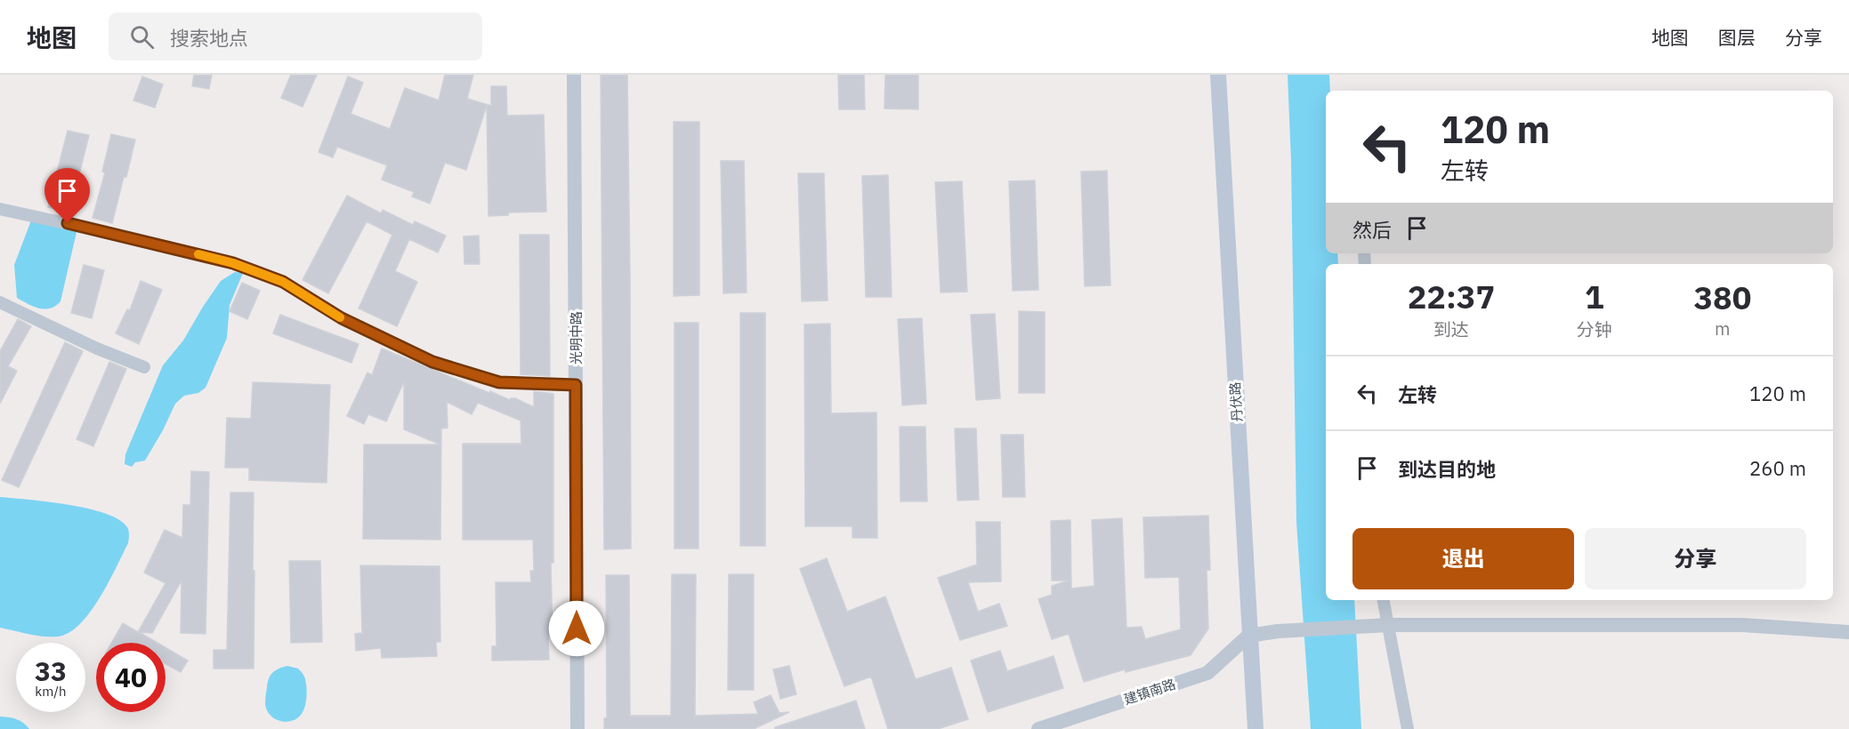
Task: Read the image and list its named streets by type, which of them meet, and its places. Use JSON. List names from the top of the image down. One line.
{"streets":{"main road":["丹伏路"],"street":["光明中路","建镇南路"]},"crossings":[["丹伏路","建镇南路"]],"page":{"header":"地图","search":"搜索地点","nav":["地图","图层","分享"],"turn":["120 m","左转"],"then":"然后","eta":["22:37","到达","1","分钟","380","m"],"list":[{"name":"左转","value":"120 m"},{"name":"到达目的地","value":"260 m"}],"buttons":["退出","分享"],"speed":"33 km/h","limit":"40"}}
